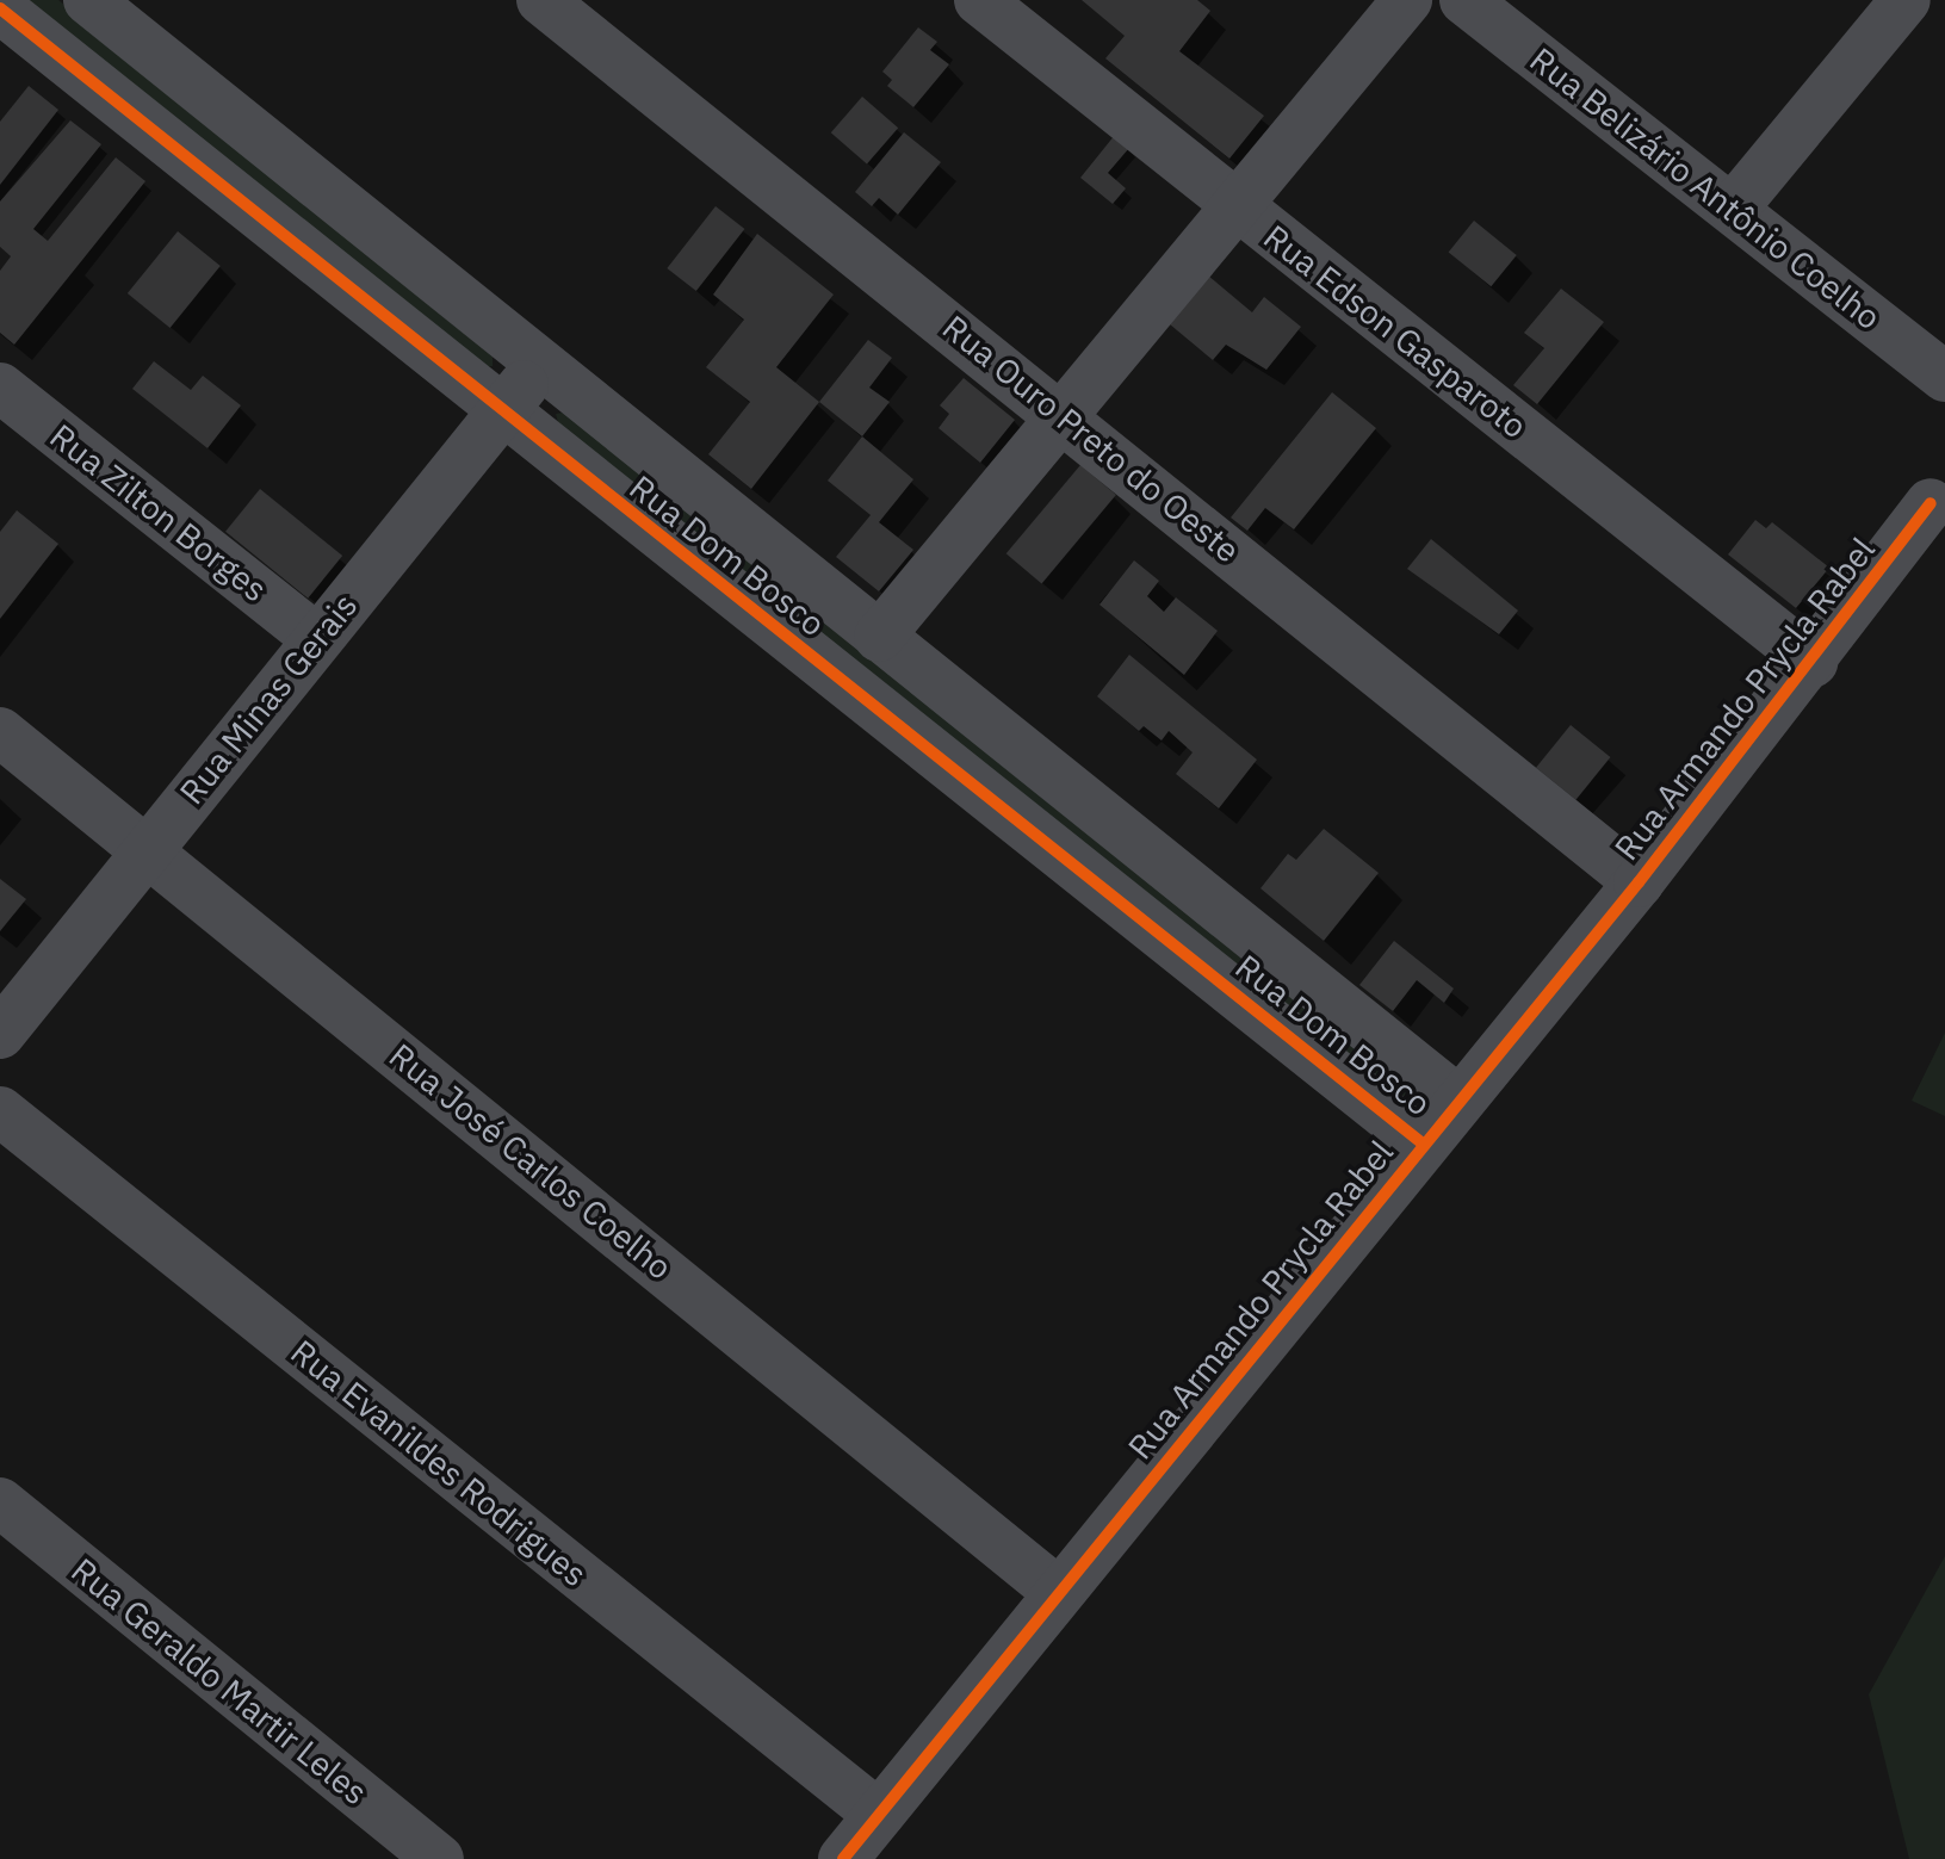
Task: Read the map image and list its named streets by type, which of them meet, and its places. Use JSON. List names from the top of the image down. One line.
{"streets":{"street":["Rua Belizário Antônio Coelho","Rua Edson Gasparoto","Rua Ouro Preto do Oeste","Rua Zilton Borges","Rua Dom Bosco","Rua Minas Gerais","Rua Armando Prycla Rabel","Rua José Carlos Coelho","Rua Evanildes Rodrigues","Rua Geraldo Martir Leles"]},"crossings":[["Rua Edson Gasparoto","Rua Armando Prycla Rabel"],["Rua Ouro Preto do Oeste","Rua Armando Prycla Rabel"],["Rua Zilton Borges","Rua Minas Gerais"],["Rua Dom Bosco","Rua Minas Gerais"],["Rua Dom Bosco","Rua Armando Prycla Rabel"],["Rua Minas Gerais","Rua José Carlos Coelho"],["Rua Armando Prycla Rabel","Rua José Carlos Coelho"],["Rua Armando Prycla Rabel","Rua Evanildes Rodrigues"]]}
